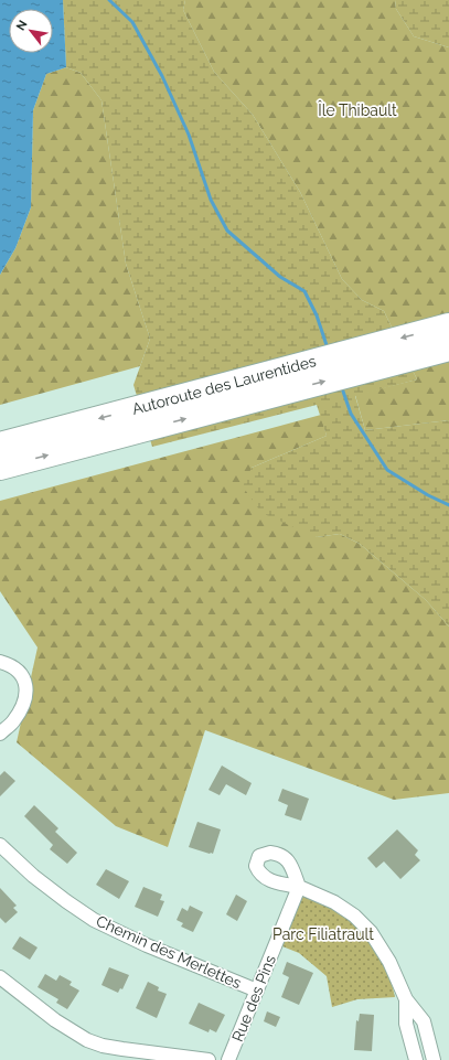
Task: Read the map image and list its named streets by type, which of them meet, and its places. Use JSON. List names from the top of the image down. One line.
{"streets":{"highway":["Autoroute des Laurentides"],"street":["Chemin des Merlettes","Rue des Pins"]},"crossings":[["Chemin des Merlettes","Rue des Pins"]],"parks":["Île Thibault","Parc Filiatrault"],"north":"top left"}
